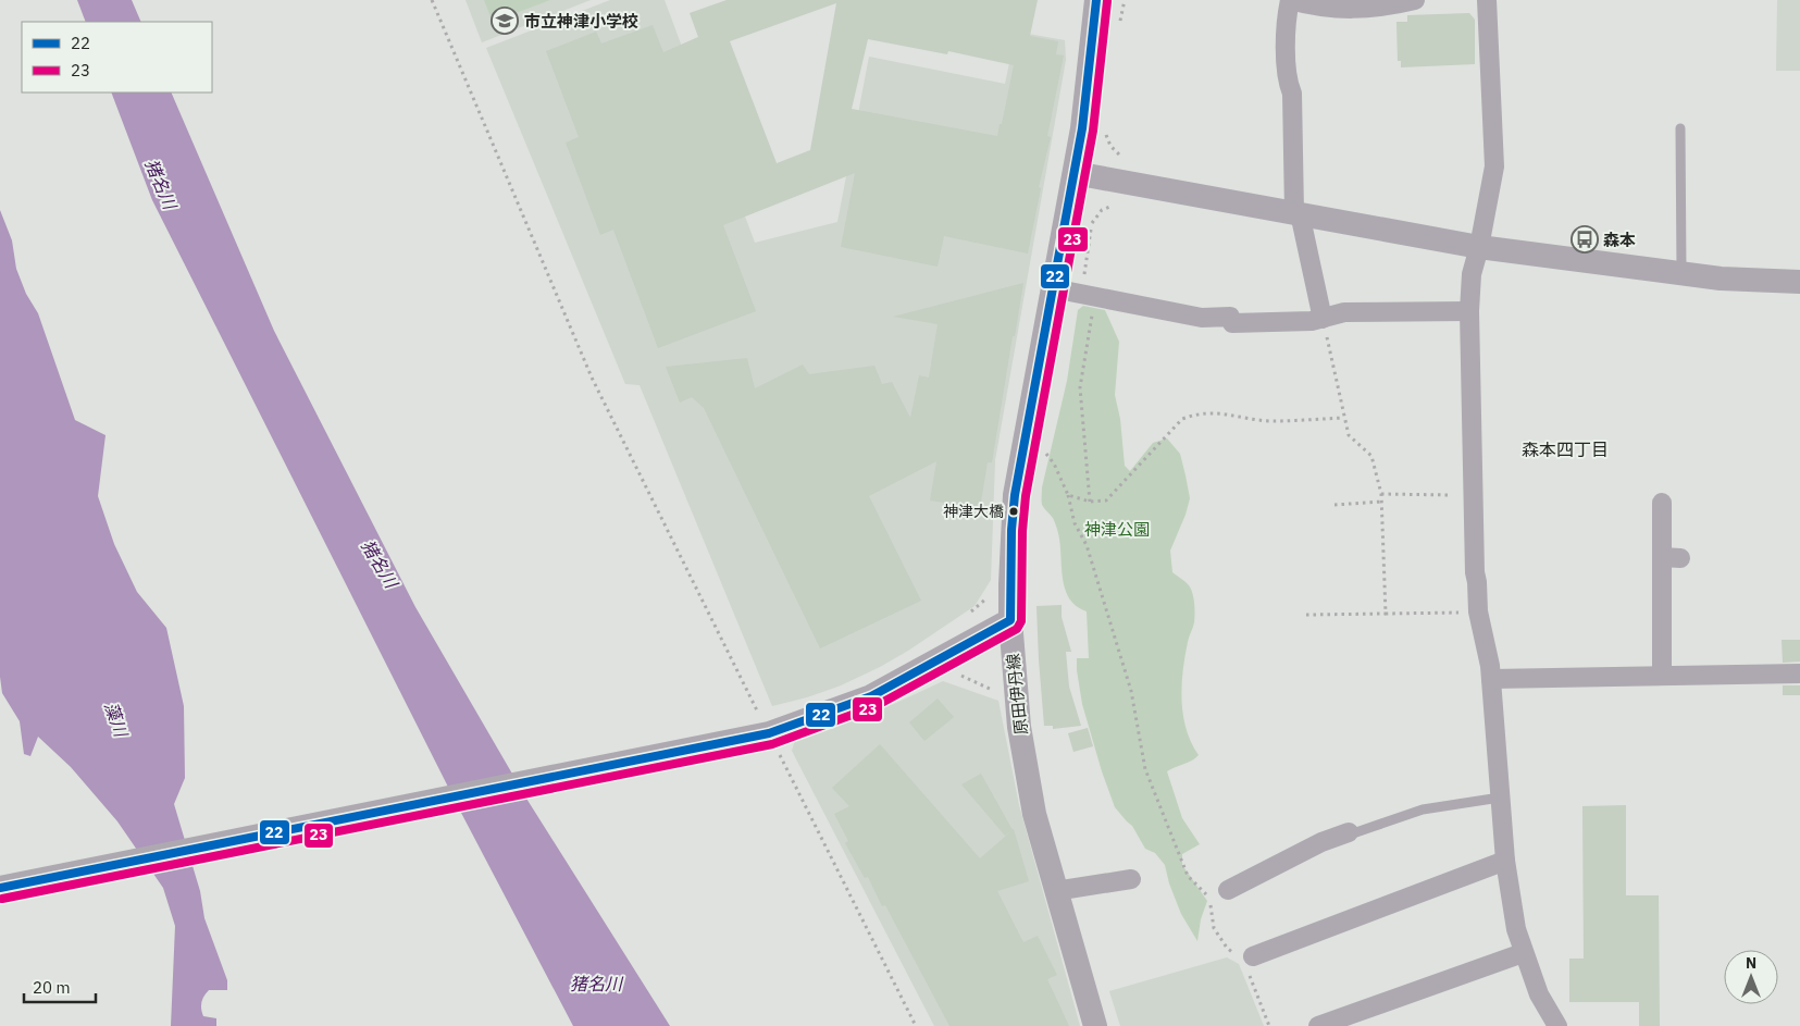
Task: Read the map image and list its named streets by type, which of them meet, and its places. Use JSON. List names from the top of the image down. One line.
{"streets":{"street":["原田伊丹線"]},"districts":["森本四丁目"],"water":["猪名川","藻川"],"parks":["神津公園"],"places":{"school or university":["市立神津小学校"],"bus stop":["森本"],"other":["神津大橋"]},"lines":["transit line 22","transit line 23"],"legend":["22","23"],"scale_bar":"20 m","north":"top"}
